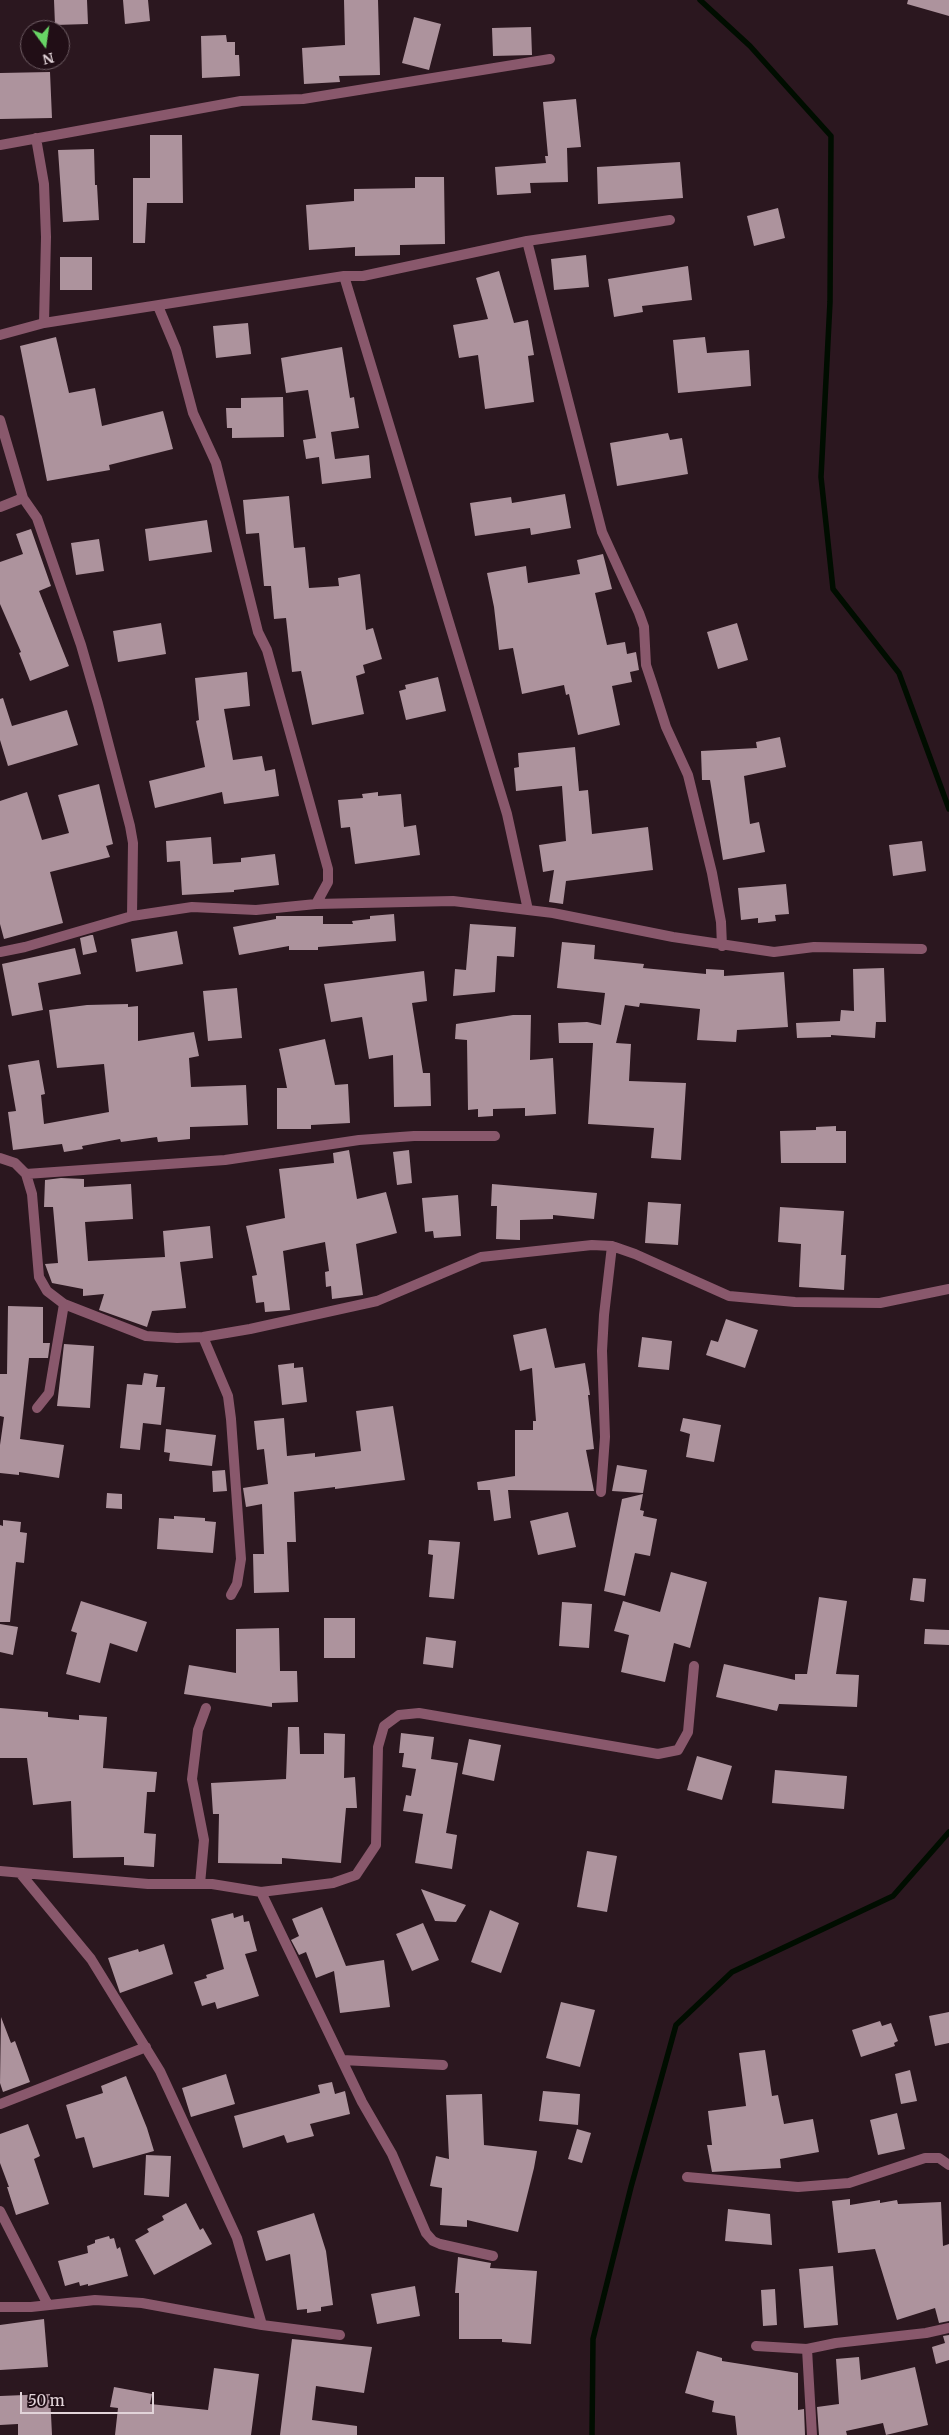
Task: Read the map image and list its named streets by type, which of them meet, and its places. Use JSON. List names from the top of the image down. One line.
{"scale_bar":"50 m","north":"bottom"}
